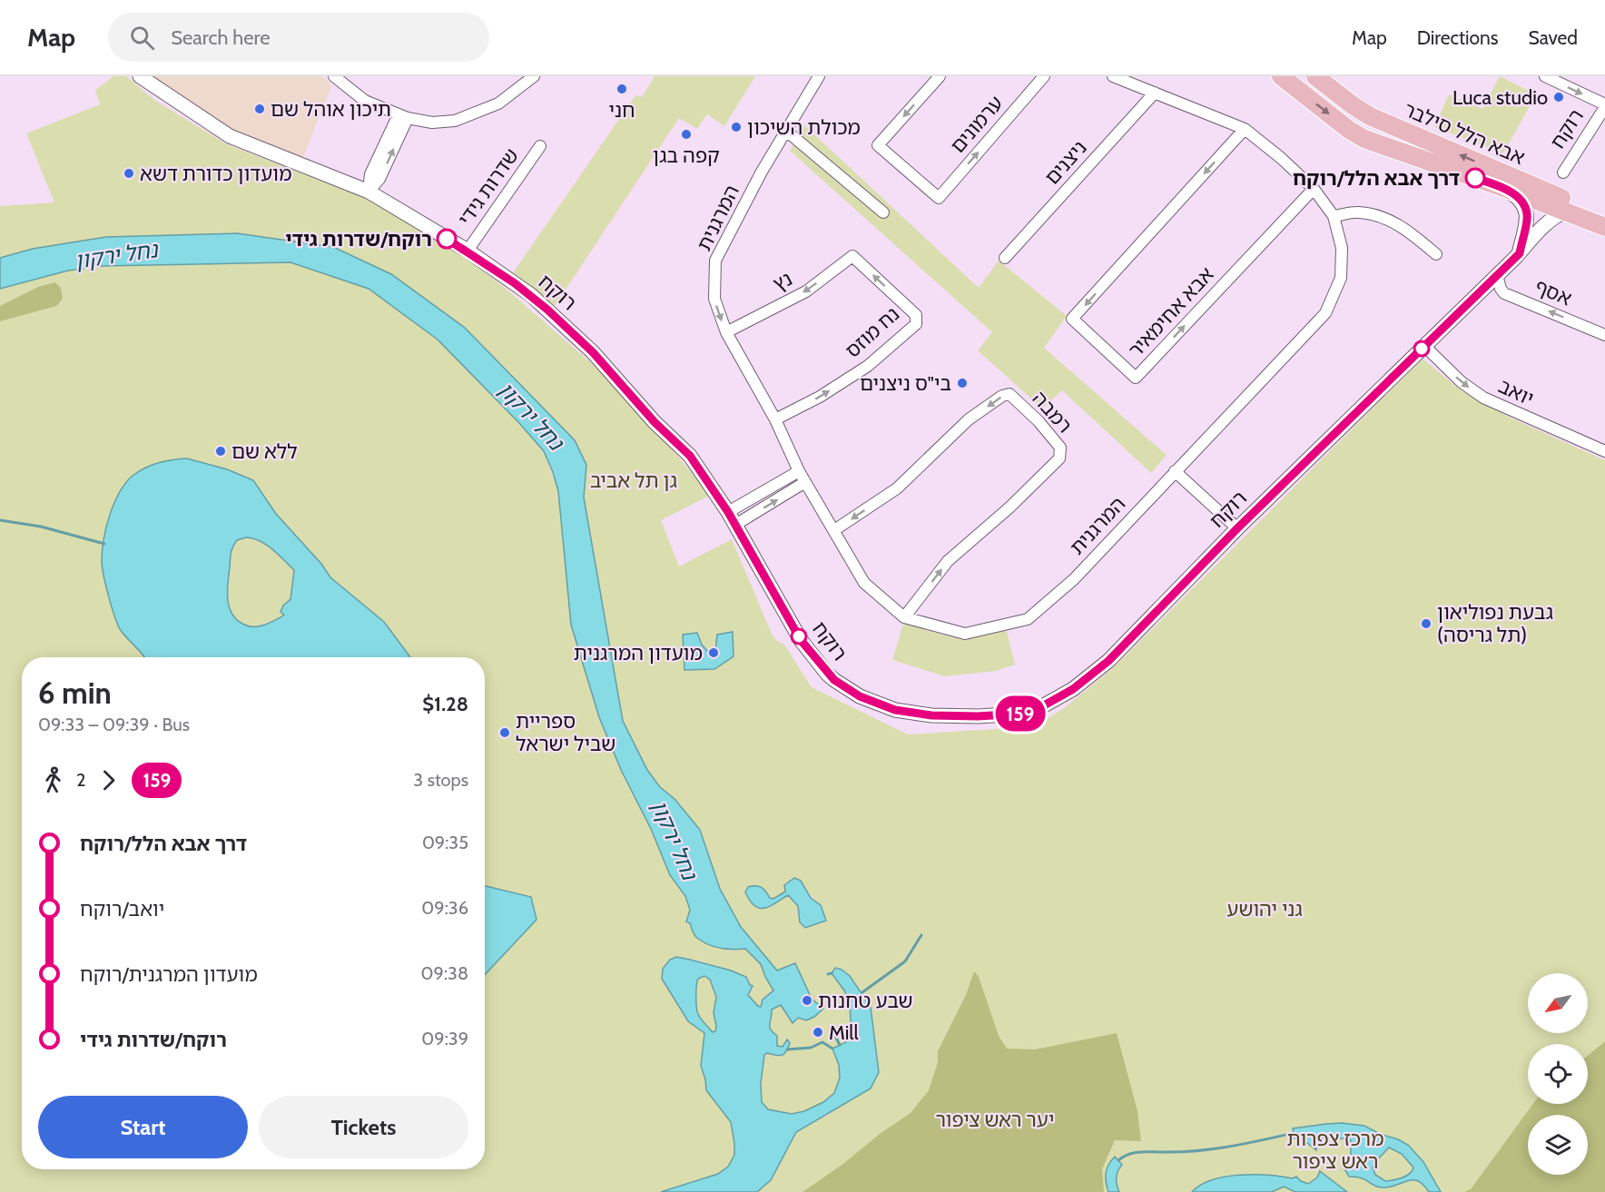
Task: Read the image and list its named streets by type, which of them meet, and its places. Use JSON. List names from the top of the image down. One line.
{"streets":{"main road":["אבא הלל סילבר"],"street":["ערמונים","רוקח","ניצנים","שדרות גידי","המרגנית","נץ","אסף","אבא אחימאיר","נח מוזס","יואב","רמבה"]},"crossings":[["רוקח","אבא הלל סילבר"],["רוקח","שדרות גידי"],["רוקח","אסף"],["רוקח","יואב"],["המרגנית","נץ"],["המרגנית","נח מוזס"],["המרגנית","רמבה"],["נץ","נח מוזס"]],"one_way":["נץ","אסף","יואב"],"water":["נחל ירקון"],"parks":["גן תל אביב","גני יהושע","יער ראש ציפור","מרכז צפרות ראש ציפור"],"places":["חני","Luca studio","תיכון אוהל שם","מכולת השיכון","קפה בגן","מועדון כדורת דשא","דרך אבא הלל/רוקח","רוקח/שדרות גידי","בי\"ס ניצנים","ללא שם","גבעת נפוליאון (תל גריסה)","מועדון המרגנית","ספריית שביל ישראל","שבע טחנות","Mill"],"lines":["bus line 159"],"north":"bottom left","page":{"header":"Map","search":"Search here","nav":["Map","Directions","Saved"],"on_map":"159","heading":["6 min","09:33 – 09:39 · Bus","$1.28"],"legs":["2","159","3 stops"],"list":[{"name":"דרך אבא הלל/רוקח","value":"09:35"},{"name":"יואב/רוקח","value":"09:36"},{"name":"מועדון המרגנית/רוקח","value":"09:38"},{"name":"רוקח/שדרות גידי","value":"09:39"}],"buttons":["Start","Tickets"]}}
